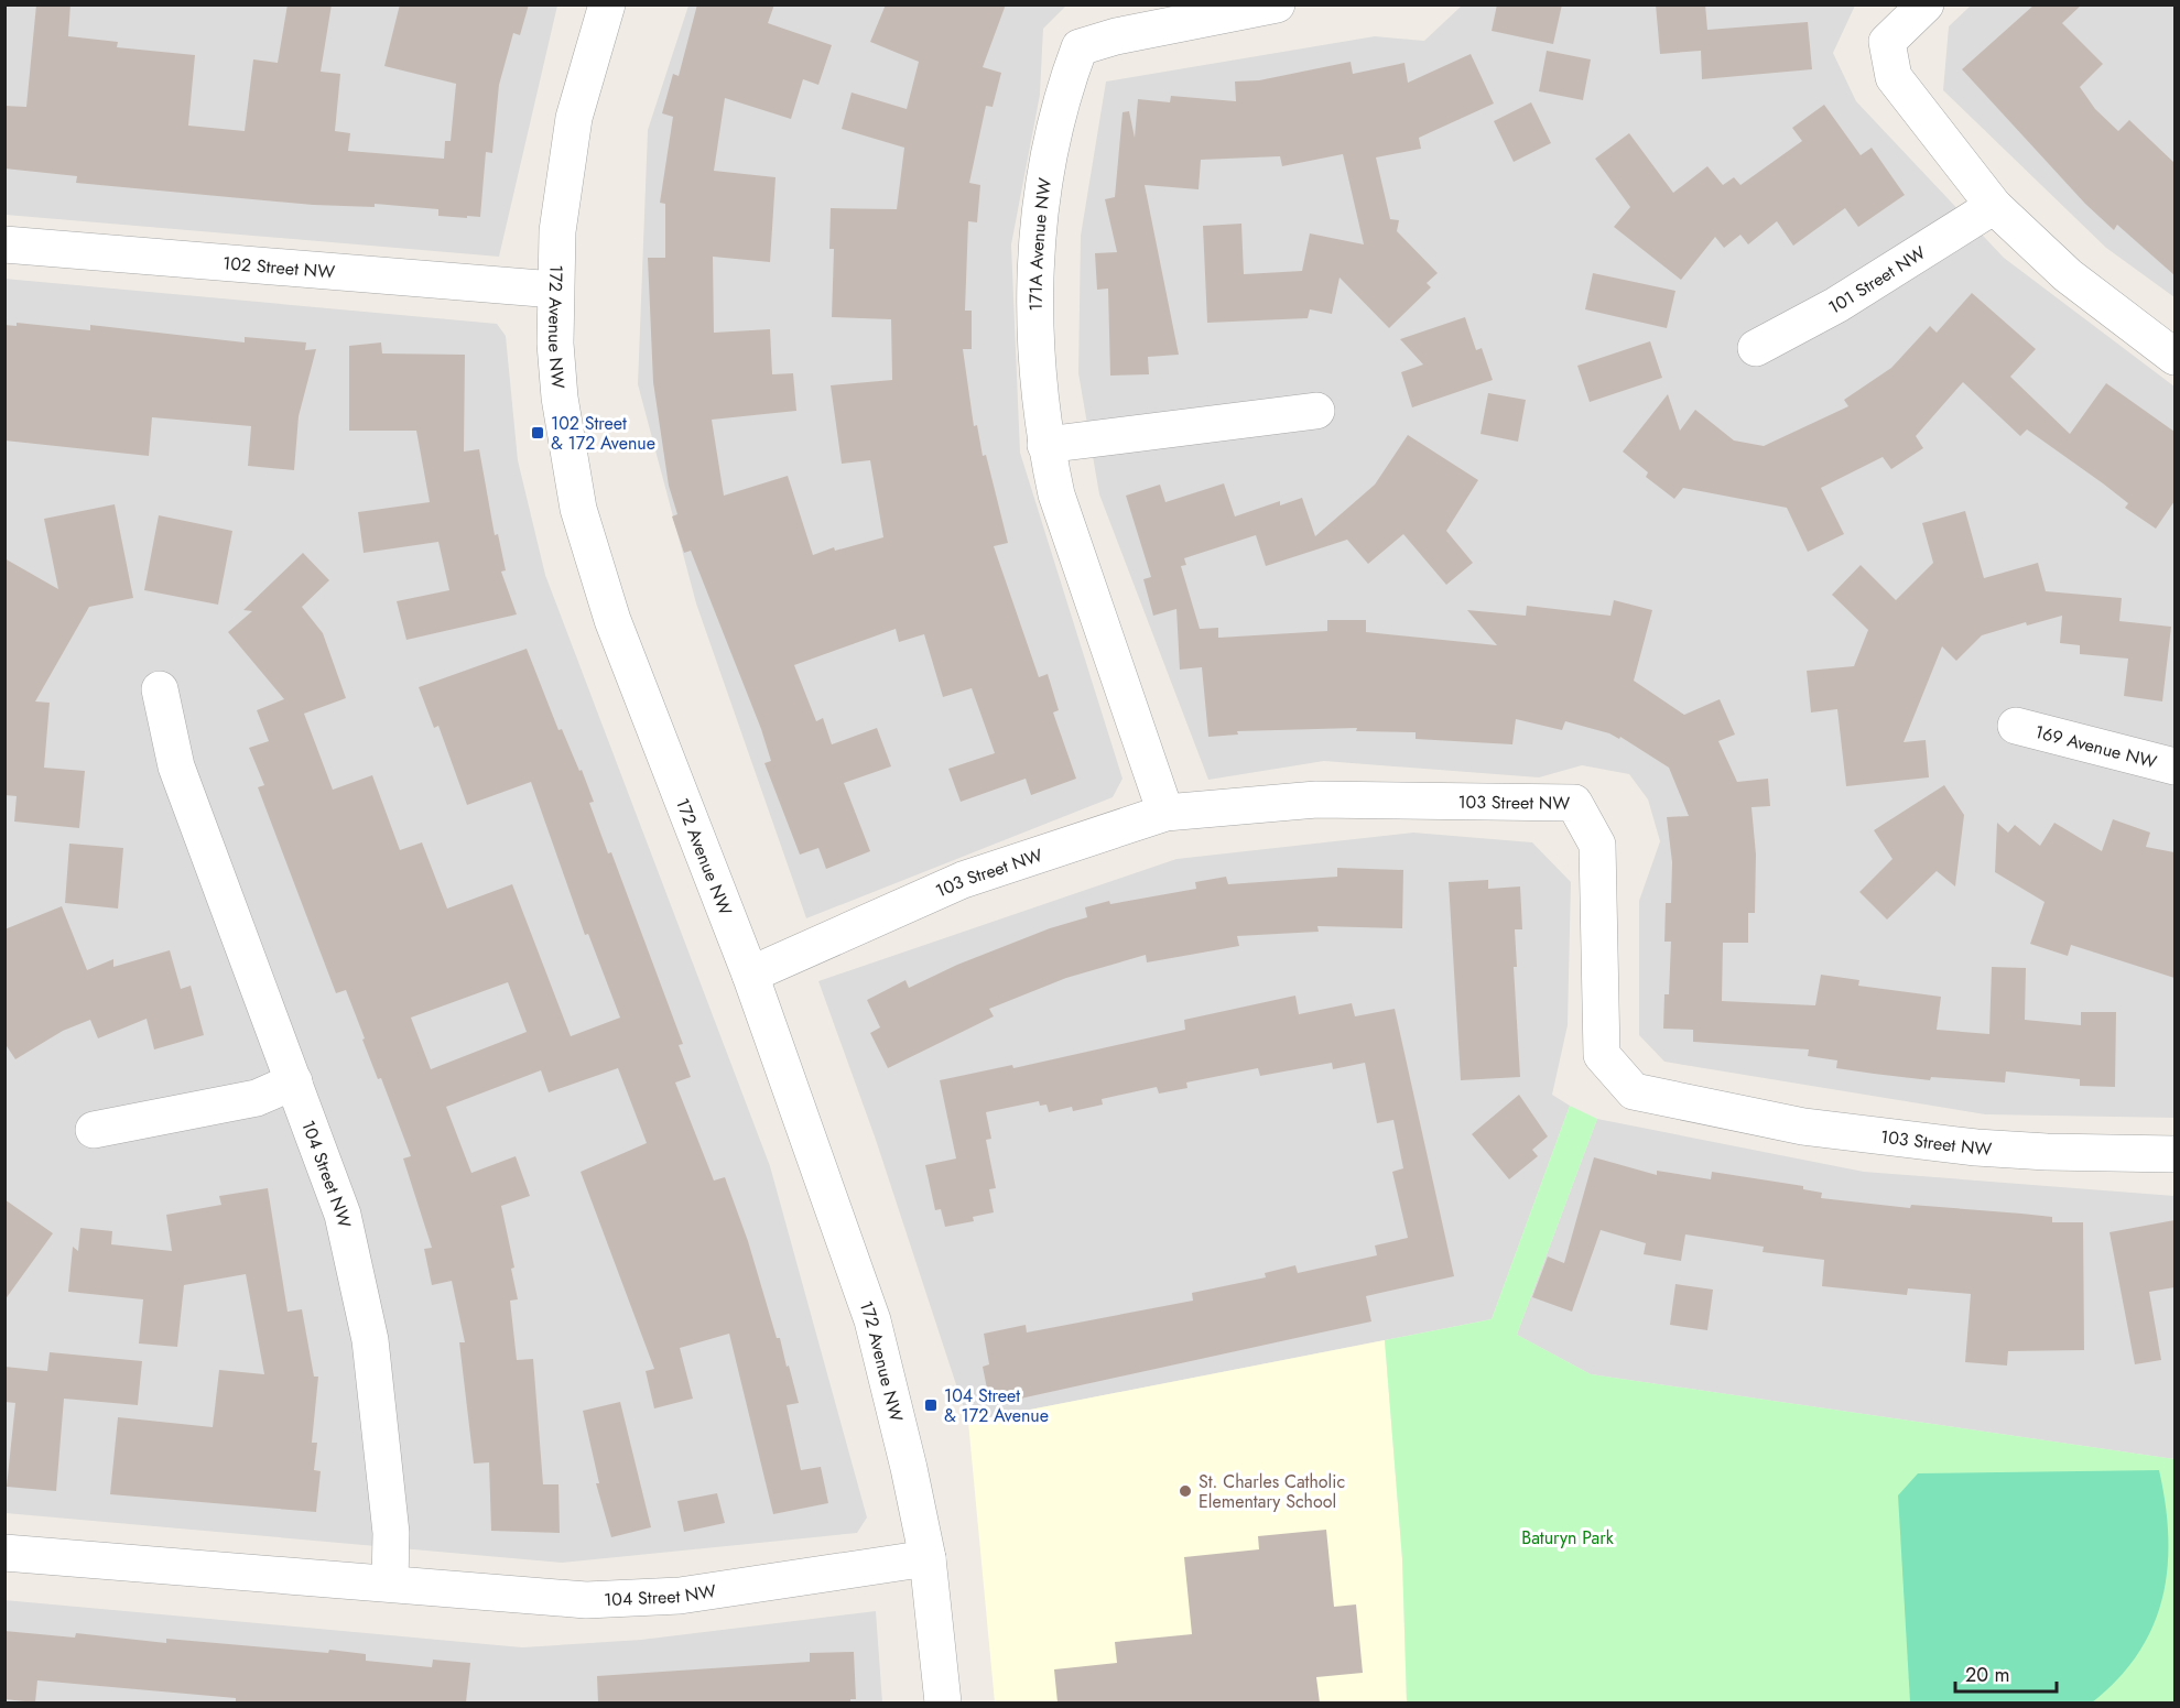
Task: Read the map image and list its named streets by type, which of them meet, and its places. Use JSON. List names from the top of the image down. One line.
{"streets":{"street":["171A Avenue NW","102 Street NW","101 Street NW","172 Avenue NW","169 Avenue NW","103 Street NW","104 Street NW"]},"crossings":[["171A Avenue NW","103 Street NW"],["102 Street NW","172 Avenue NW"],["172 Avenue NW","103 Street NW"],["172 Avenue NW","104 Street NW"]],"parks":["Baturyn Park"],"places":{"transit":["102 Street & 172 Avenue","104 Street & 172 Avenue"],"other":["St. Charles Catholic Elementary School"]},"scale_bar":"20 m"}
